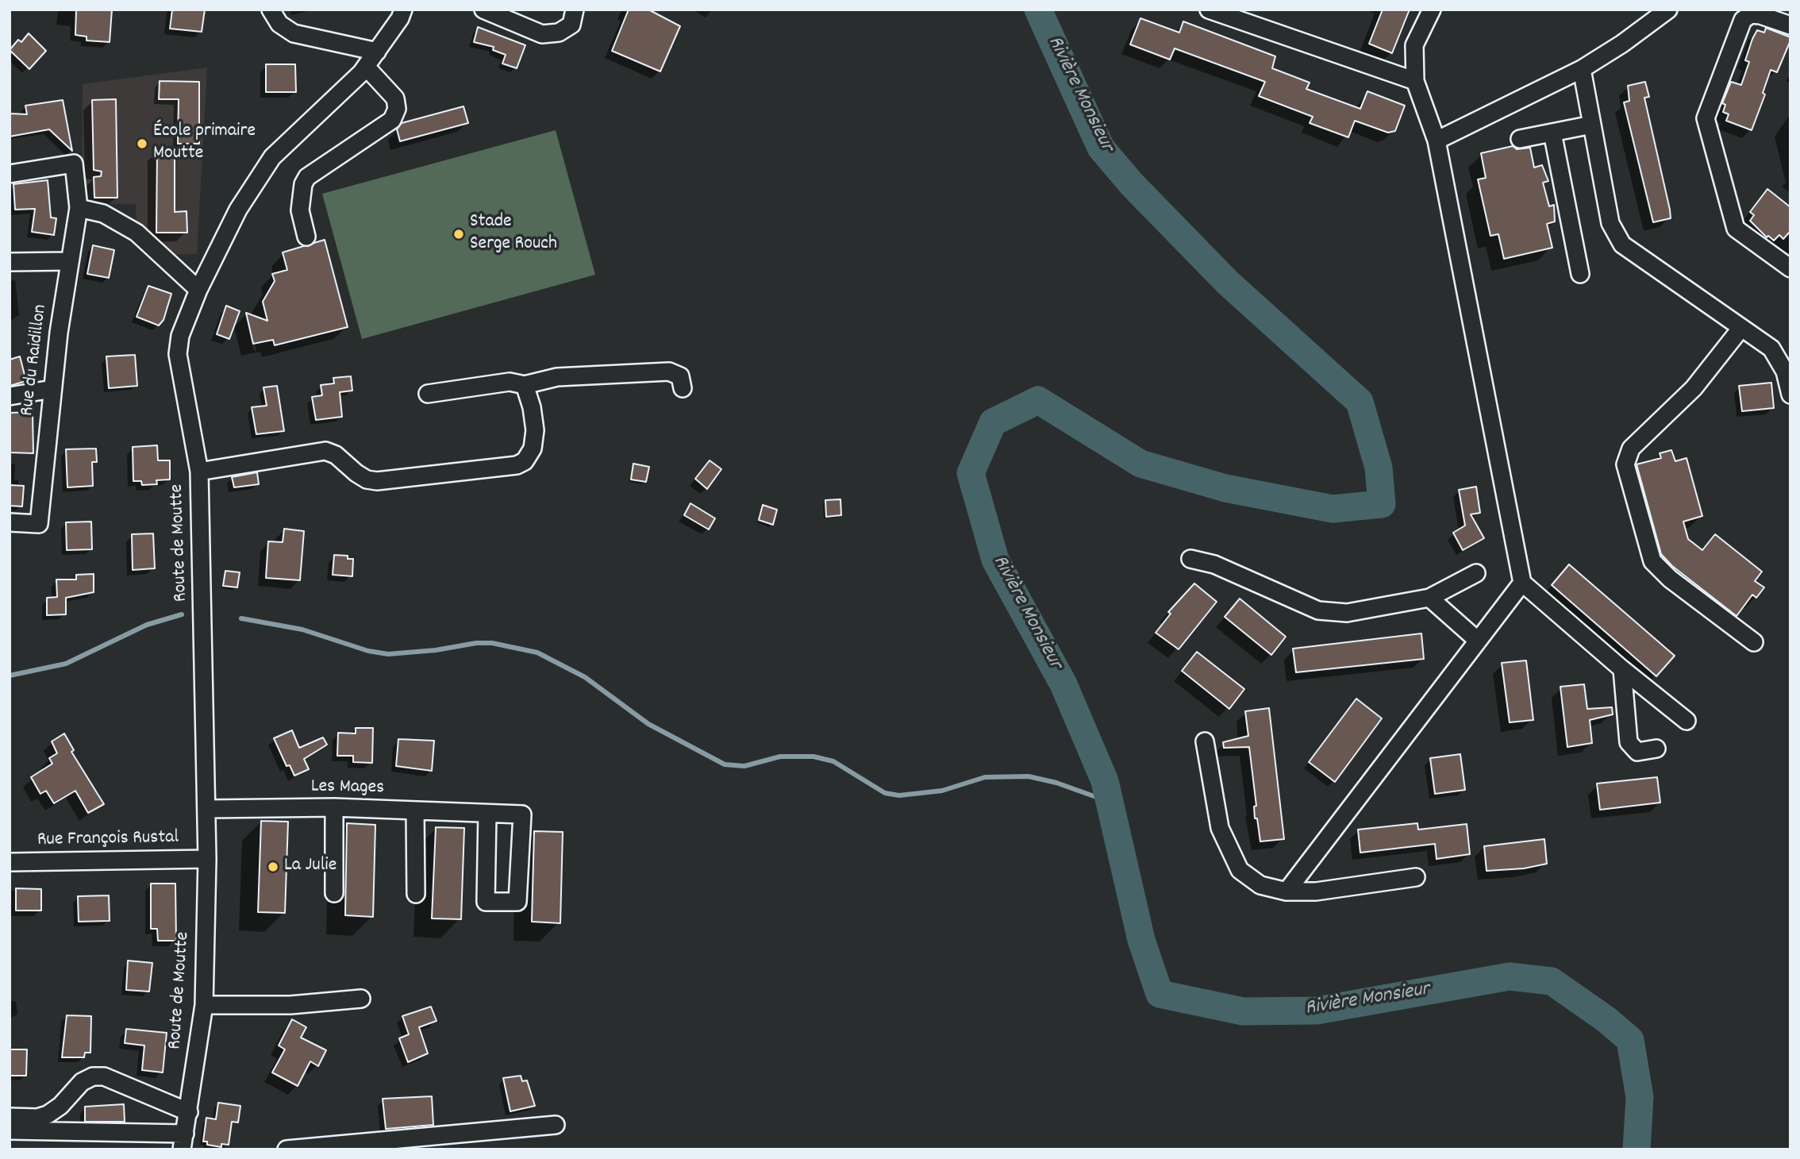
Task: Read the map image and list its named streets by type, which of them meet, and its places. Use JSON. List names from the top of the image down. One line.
{"streets":{"street":["Rue du Raidillon","Route de Moutte","Les Mages","Rue François Rustal"]},"crossings":[["Route de Moutte","Les Mages"],["Route de Moutte","Rue François Rustal"]],"water":["Rivière Monsieur"],"places":["École primaire Moutte","Stade Serge Rouch","La Julie"]}
